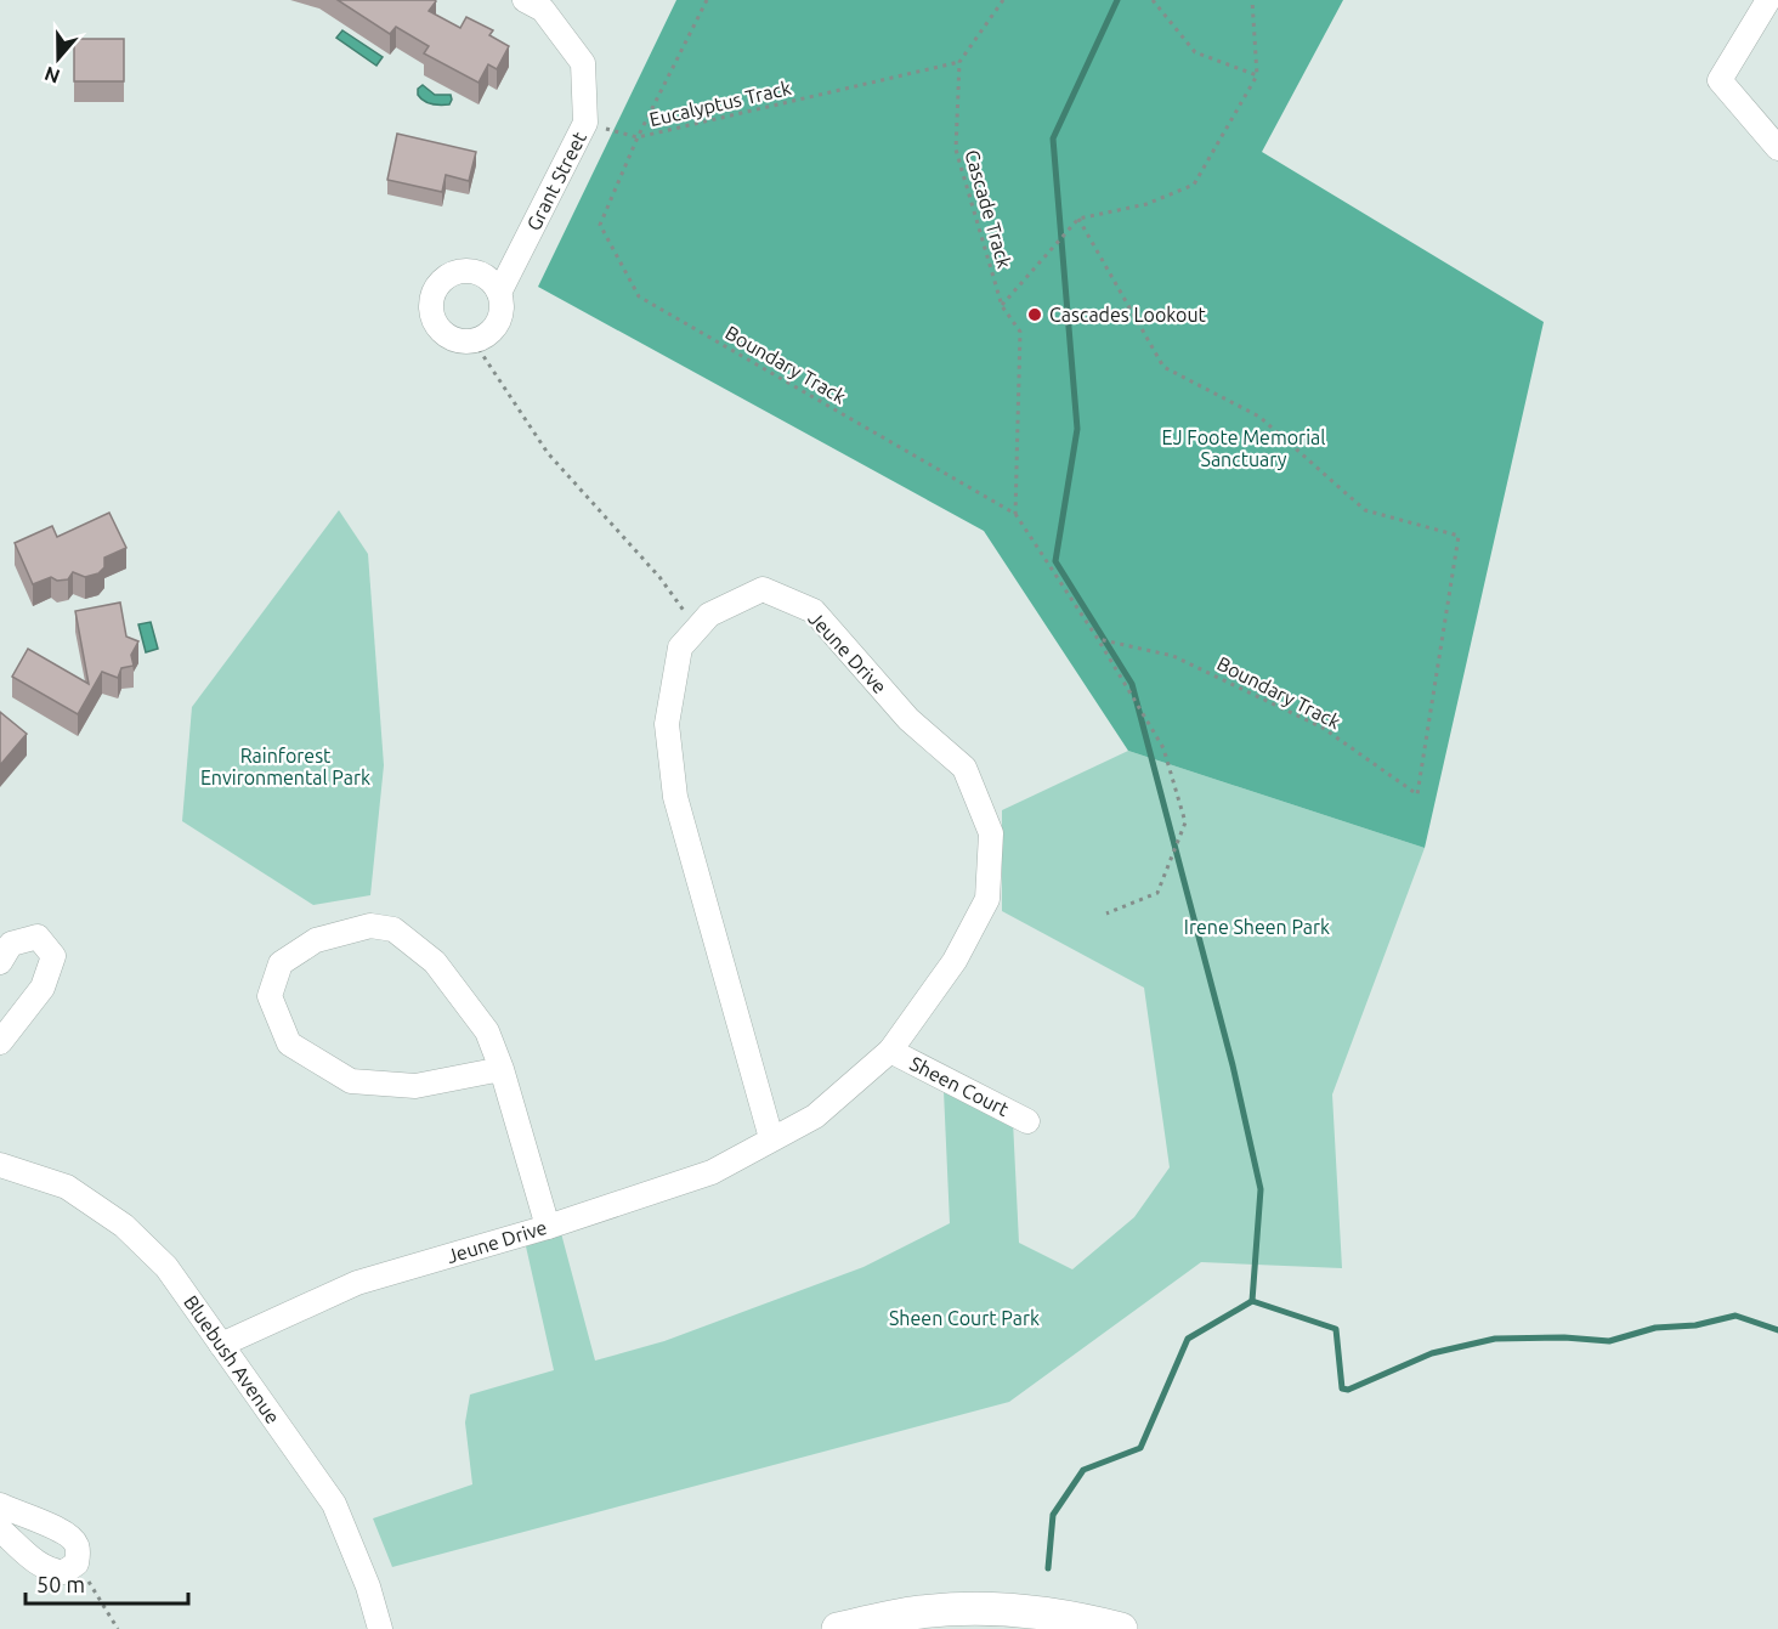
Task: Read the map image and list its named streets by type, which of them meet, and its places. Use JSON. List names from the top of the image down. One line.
{"streets":{"street":["Grant Street","Jeune Drive","Sheen Court","Bluebush Avenue"],"path":["Eucalyptus Track","Cascade Track","Boundary Track"]},"crossings":[["Eucalyptus Track","Cascade Track"],["Eucalyptus Track","Boundary Track"],["Cascade Track","Boundary Track"],["Jeune Drive","Sheen Court"],["Jeune Drive","Bluebush Avenue"]],"parks":["EJ Foote Memorial Sanctuary","Rainforest Environmental Park","Irene Sheen Park","Sheen Court Park"],"places":["Cascades Lookout"],"scale_bar":"50 m","north":"bottom"}
